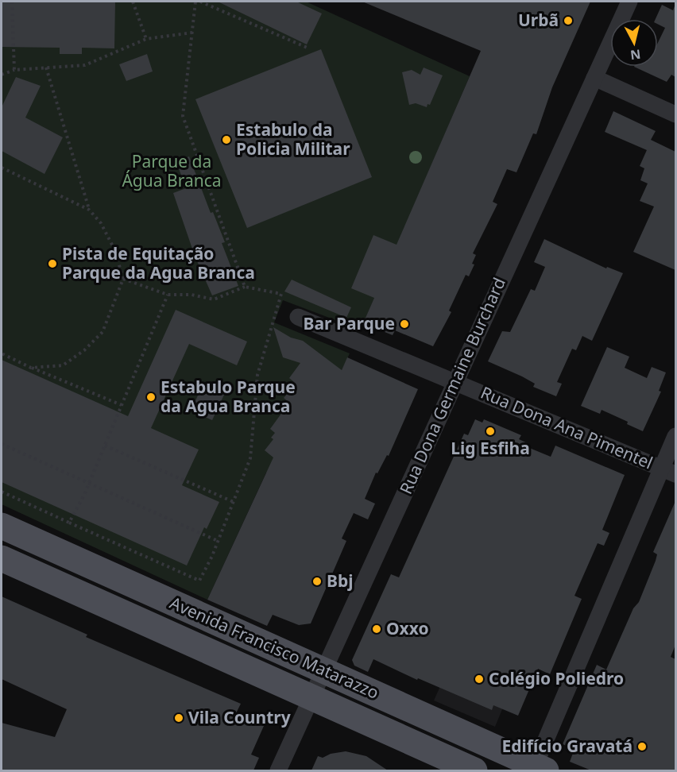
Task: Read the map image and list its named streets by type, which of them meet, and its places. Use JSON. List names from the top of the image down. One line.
{"streets":{"main road":["Avenida Francisco Matarazzo"],"street":["Rua Dona Germaine Burchard","Rua Dona Ana Pimentel"]},"crossings":[["Rua Dona Germaine Burchard","Rua Dona Ana Pimentel"],["Rua Dona Germaine Burchard","Avenida Francisco Matarazzo"]],"parks":["Parque da Água Branca"],"places":["Urbã","Estabulo da Policia Militar","Pista de Equitação Parque da Agua Branca","Bar Parque","Estabulo Parque da Agua Branca","Lig Esfiha","Bbj","Oxxo","Colégio Poliedro","Vila Country","Edifício Gravatá"],"north":"bottom"}
